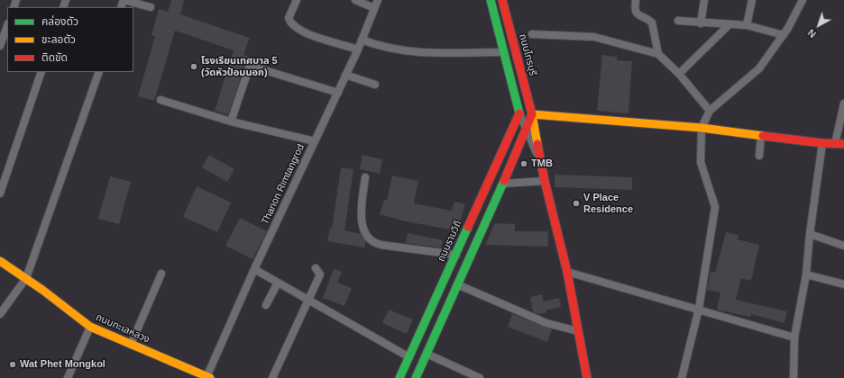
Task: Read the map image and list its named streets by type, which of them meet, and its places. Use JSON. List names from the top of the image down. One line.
{"streets":{"main road":["ถนนไทรบุรี","ถนนรามวิถี","ถนนทะเลหลวง"],"street":["Thanon Rimtangrod"]},"crossings":[["Thanon Rimtangrod","ถนนทะเลหลวง"]],"places":["โรงเรียนเทศบาล 5 (วัดหัวป้อมนอก)","TMB","V Place Residence","Wat Phet Mongkol"],"legend":["คล่องตัว","ชะลอตัว","ติดขัด"],"north":"bottom left"}
